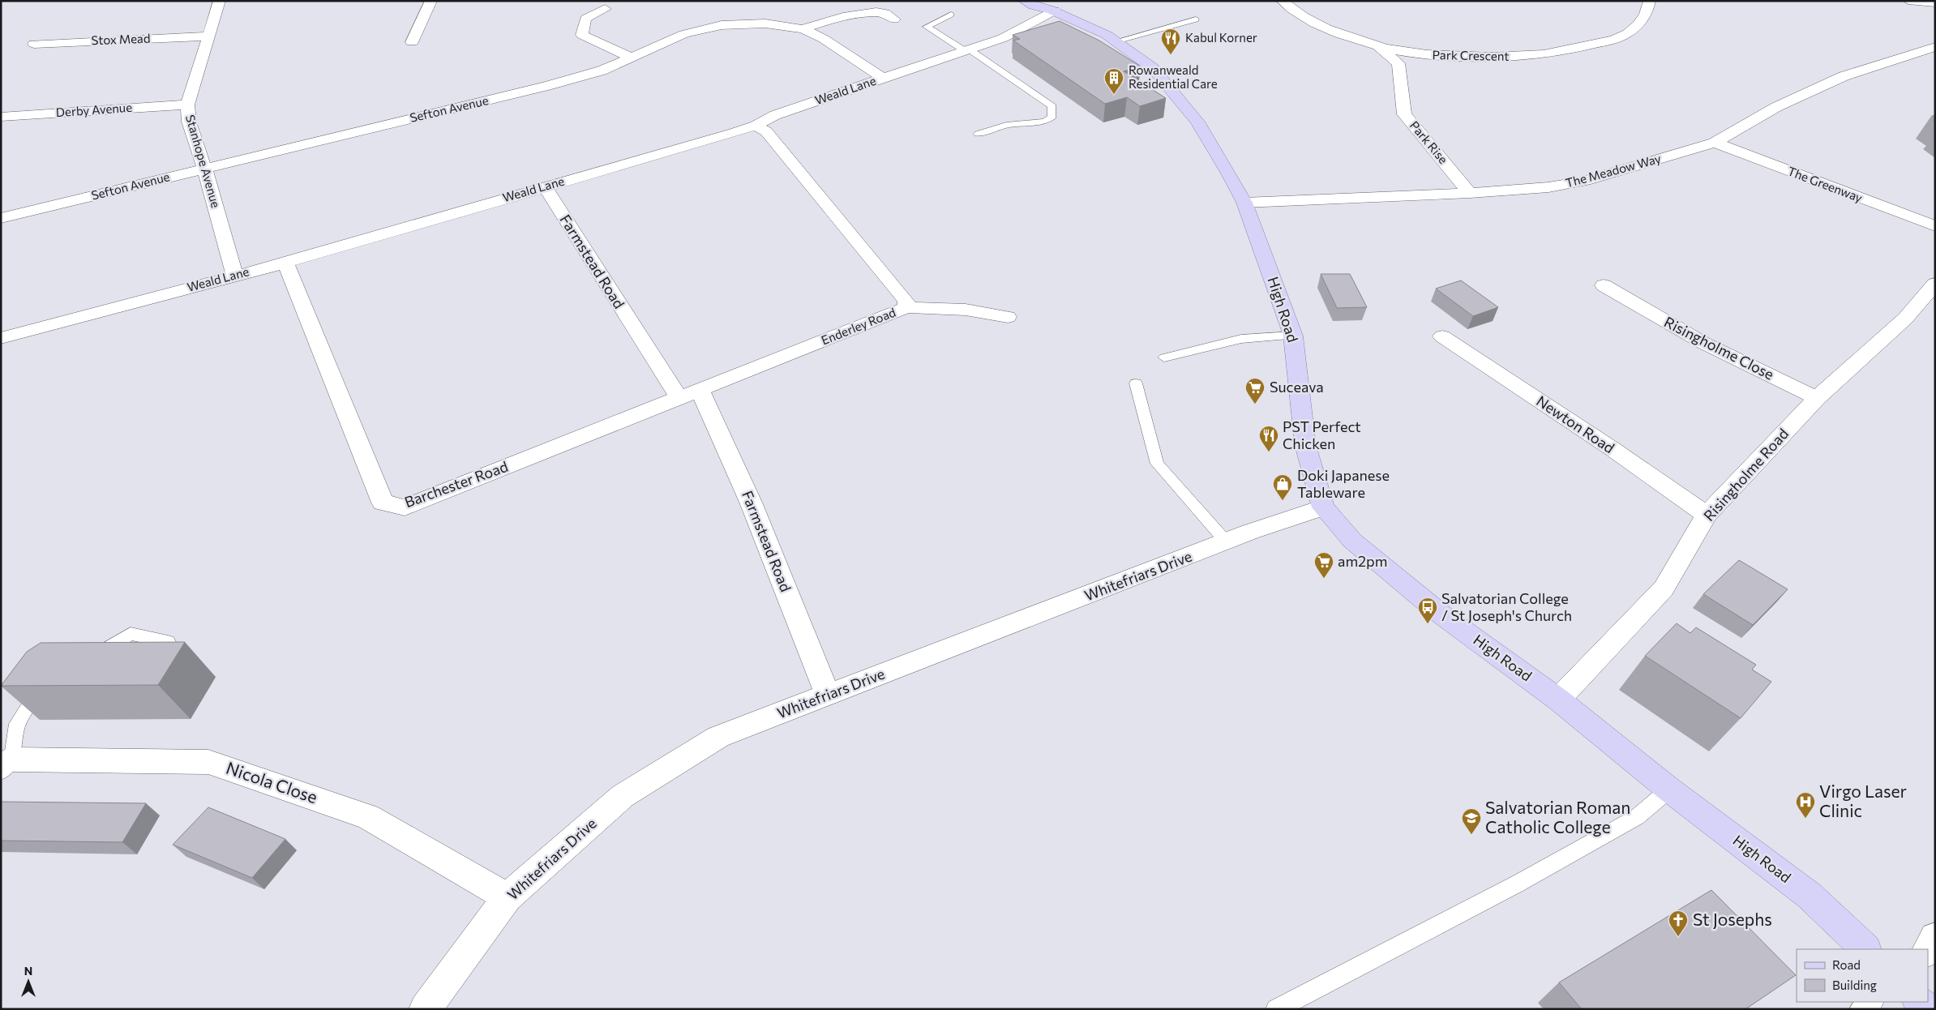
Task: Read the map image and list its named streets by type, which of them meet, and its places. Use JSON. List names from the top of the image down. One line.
{"streets":{"main road":["High Road"],"street":["Stox Mead","Park Crescent","Weald Lane","Sefton Avenue","Derby Avenue","Park Rise","Stanhope Avenue","The Meadow Way","The Greenway","Farmstead Road","Enderley Road","Risingholme Close","Newton Road","Risingholme Road","Barchester Road","Whitefriars Drive","Nicola Close"]},"crossings":[["Stox Mead","Stanhope Avenue"],["Weald Lane","Sefton Avenue"],["Weald Lane","Stanhope Avenue"],["Weald Lane","Farmstead Road"],["Weald Lane","High Road"],["Weald Lane","Enderley Road"],["Weald Lane","Barchester Road"],["Sefton Avenue","Stanhope Avenue"],["Derby Avenue","Stanhope Avenue"],["Park Rise","The Meadow Way"],["The Meadow Way","The Greenway"],["The Meadow Way","High Road"],["Farmstead Road","Enderley Road"],["Farmstead Road","Barchester Road"],["Farmstead Road","Whitefriars Drive"],["High Road","Risingholme Road"],["High Road","Whitefriars Drive"],["Enderley Road","Barchester Road"],["Risingholme Close","Risingholme Road"],["Newton Road","Risingholme Road"],["Whitefriars Drive","Nicola Close"]],"places":{"restaurant":["Kabul Korner","PST Perfect Chicken"],"building":["Rowanweald Residential Care"],"supermarket":["Suceava","am2pm"],"shop":["Doki Japanese Tableware"],"bus stop":["Salvatorian College / St Joseph's Church"],"hospital":["Virgo Laser Clinic"],"school or university":["Salvatorian Roman Catholic College"],"church":["St Josephs"]},"legend":["Road","Building"],"north":"top"}
